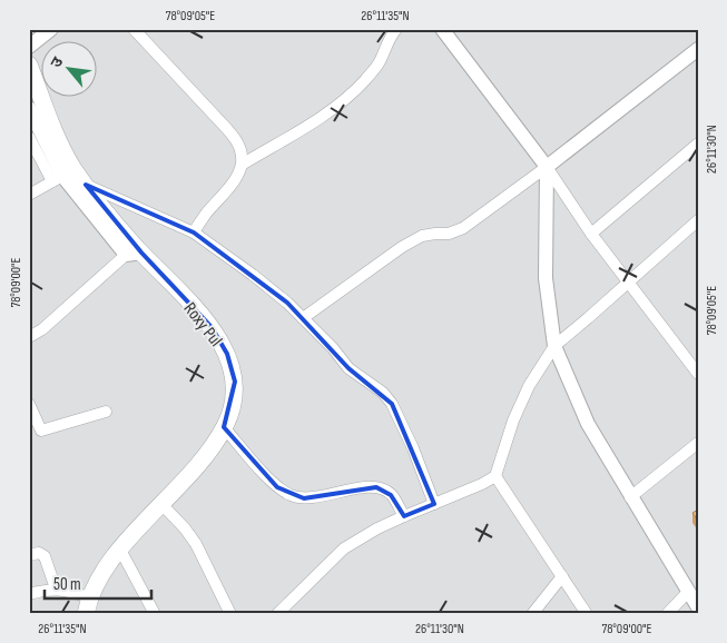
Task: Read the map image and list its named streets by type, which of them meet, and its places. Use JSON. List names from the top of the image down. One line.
{"streets":{"main road":["Roxy Pul"]},"scale_bar":"50 m","north":"top left","coordinates":["78°09'05\"E","26°11'35\"N","26°11'30\"N","78°09'00\"E"]}
